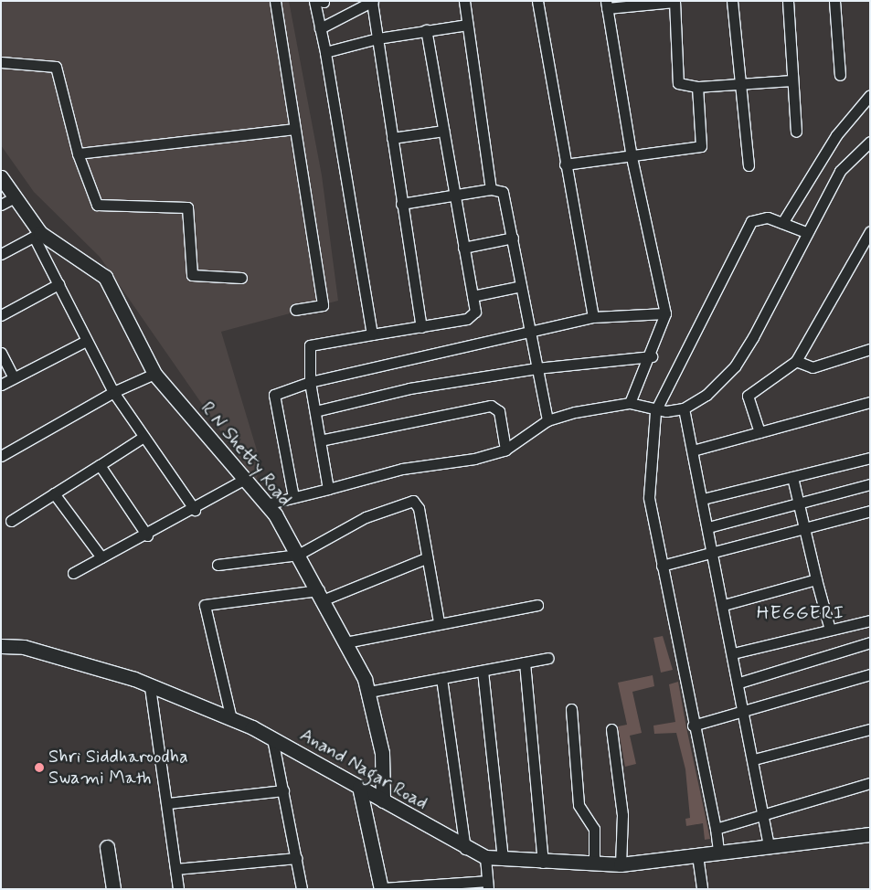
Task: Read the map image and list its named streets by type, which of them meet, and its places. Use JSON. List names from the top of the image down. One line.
{"streets":{"street":["R N Shetty Road","Anand Nagar Road"]},"crossings":[["R N Shetty Road","Anand Nagar Road"]],"districts":["HEGGERI"],"places":["Shri Siddharoodha Swami Math"]}
